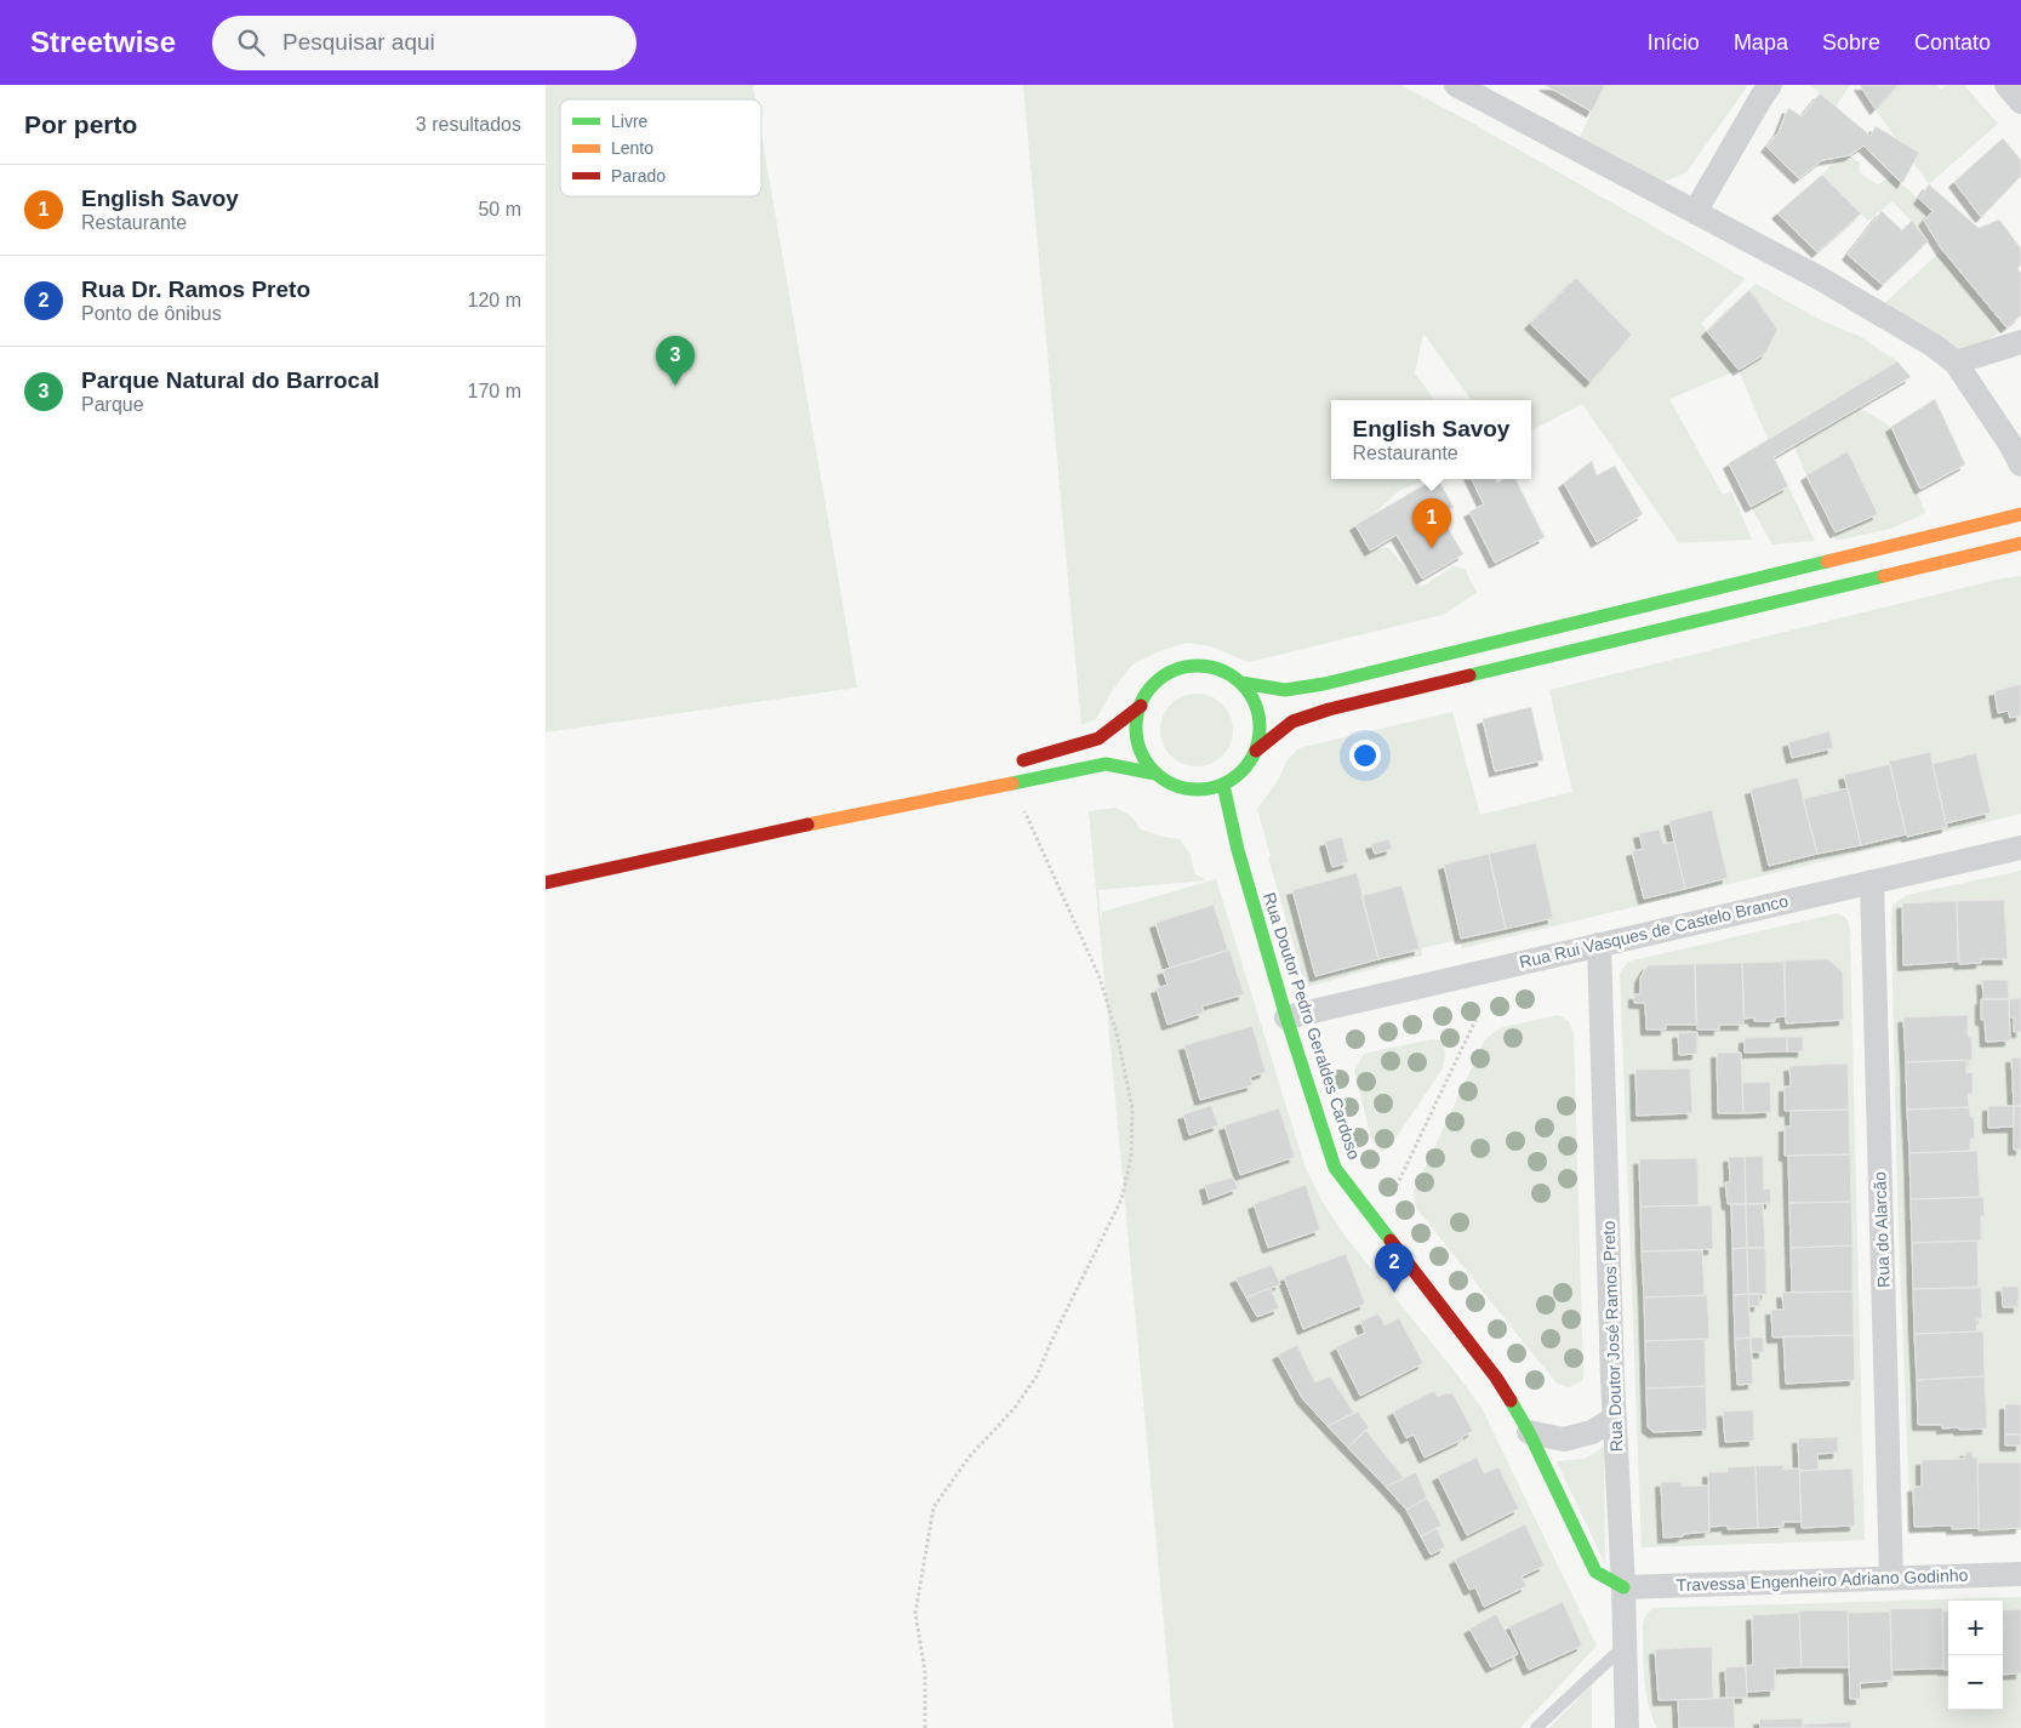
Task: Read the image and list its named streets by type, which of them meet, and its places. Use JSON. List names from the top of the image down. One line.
{"streets":{"main road":["Rua Doutor Pedro Geraldes Cardoso"],"street":["Rua Rui Vasques de Castelo Branco","Rua do Alarcão","Rua Doutor José Ramos Preto","Travessa Engenheiro Adriano Godinho"]},"crossings":[["Rua Rui Vasques de Castelo Branco","Rua Doutor Pedro Geraldes Cardoso"],["Rua Rui Vasques de Castelo Branco","Rua do Alarcão"],["Rua Rui Vasques de Castelo Branco","Rua Doutor José Ramos Preto"],["Rua Doutor Pedro Geraldes Cardoso","Rua Doutor José Ramos Preto"],["Rua Doutor Pedro Geraldes Cardoso","Travessa Engenheiro Adriano Godinho"],["Rua do Alarcão","Travessa Engenheiro Adriano Godinho"],["Rua Doutor José Ramos Preto","Travessa Engenheiro Adriano Godinho"]],"legend":["Livre","Lento","Parado"],"page":{"header":"Streetwise","search":"Pesquisar aqui","nav":["Início","Mapa","Sobre","Contato"],"heading":["Por perto","3 resultados"],"list":[{"mark":"1","name":"English Savoy","note":"Restaurante","value":"50 m"},{"mark":"2","name":"Rua Dr. Ramos Preto","note":"Ponto de ônibus","value":"120 m"},{"mark":"3","name":"Parque Natural do Barrocal","note":"Parque","value":"170 m"}],"pins":["3","1","2"],"popup":["English Savoy","Restaurante"],"map_buttons":["+","−"]}}
